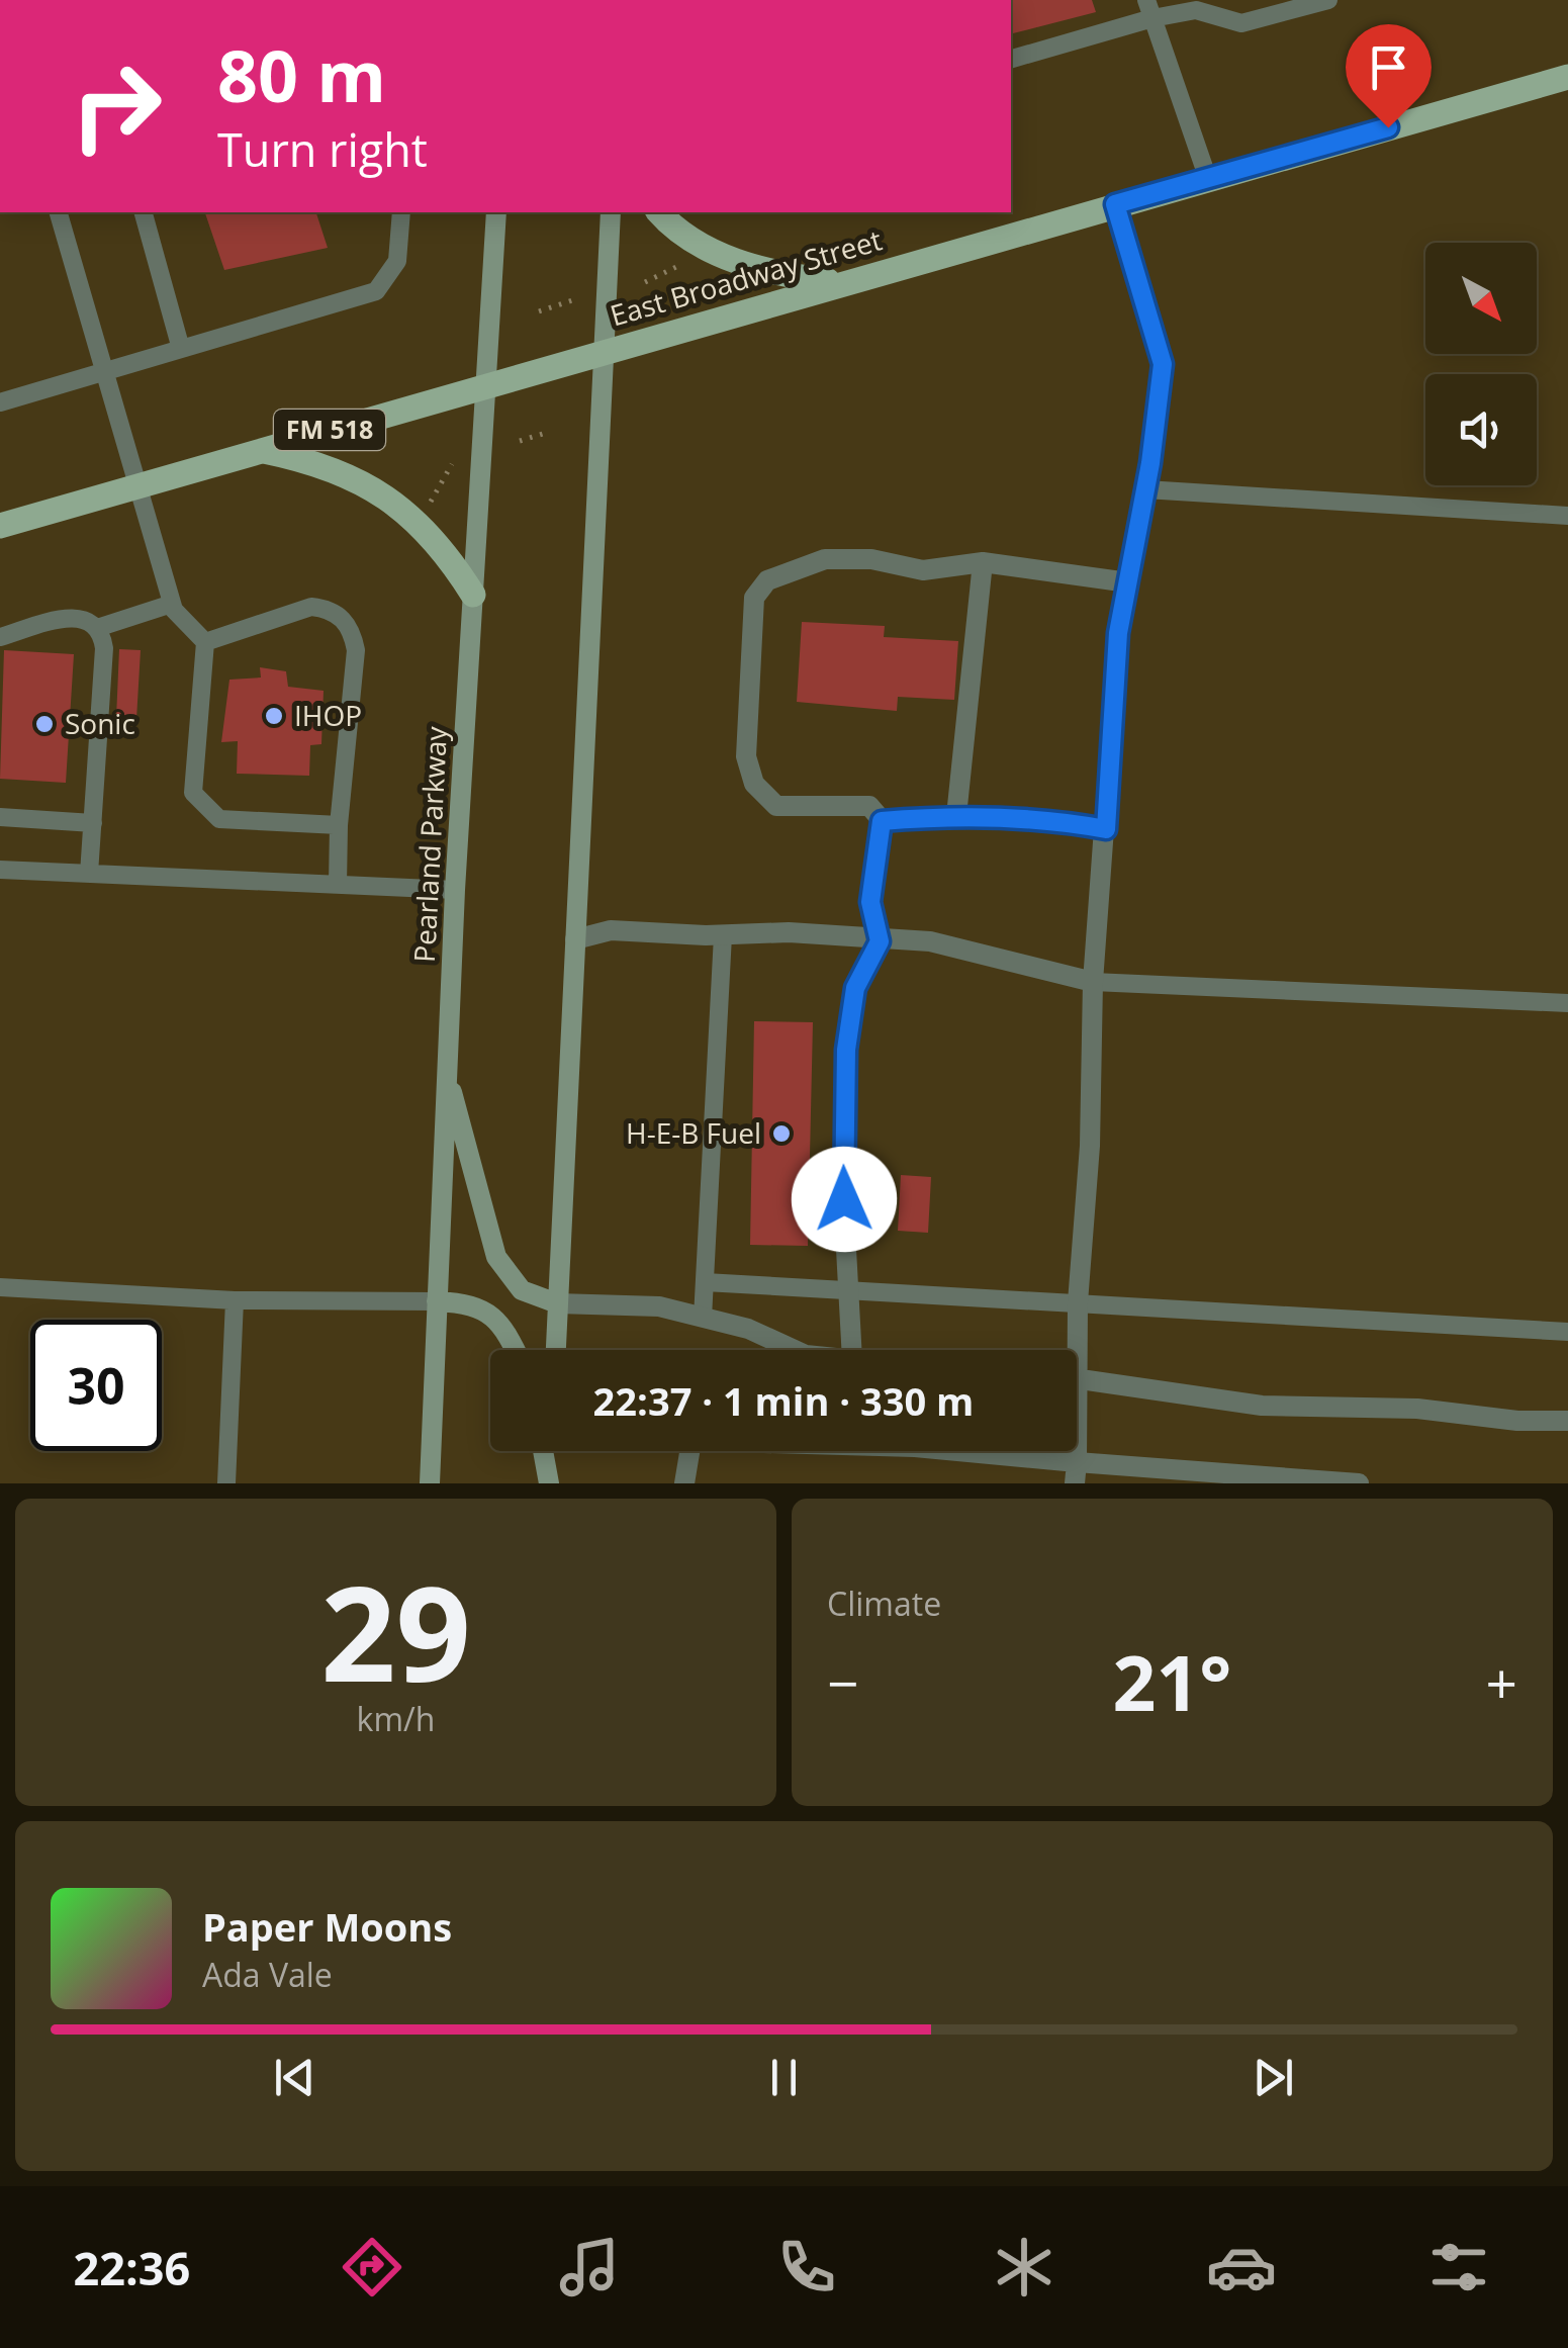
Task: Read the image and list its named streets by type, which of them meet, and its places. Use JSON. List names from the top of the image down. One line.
{"streets":{"main road":["East Broadway Street","FM 518","Pearland Parkway"]},"crossings":[["East Broadway Street","Pearland Parkway"]],"places":["IHOP","Sonic","H-E-B Fuel"],"north":"bottom right","page":{"turn":["80 m","Turn right"],"limit":"30","trip":"22:37 · 1 min · 330 m","tile":[["29","km/h"],"Climate"],"heat":["−","21°","+"],"song":["Paper Moons","Ada Vale"],"tabs":"22:36"}}
